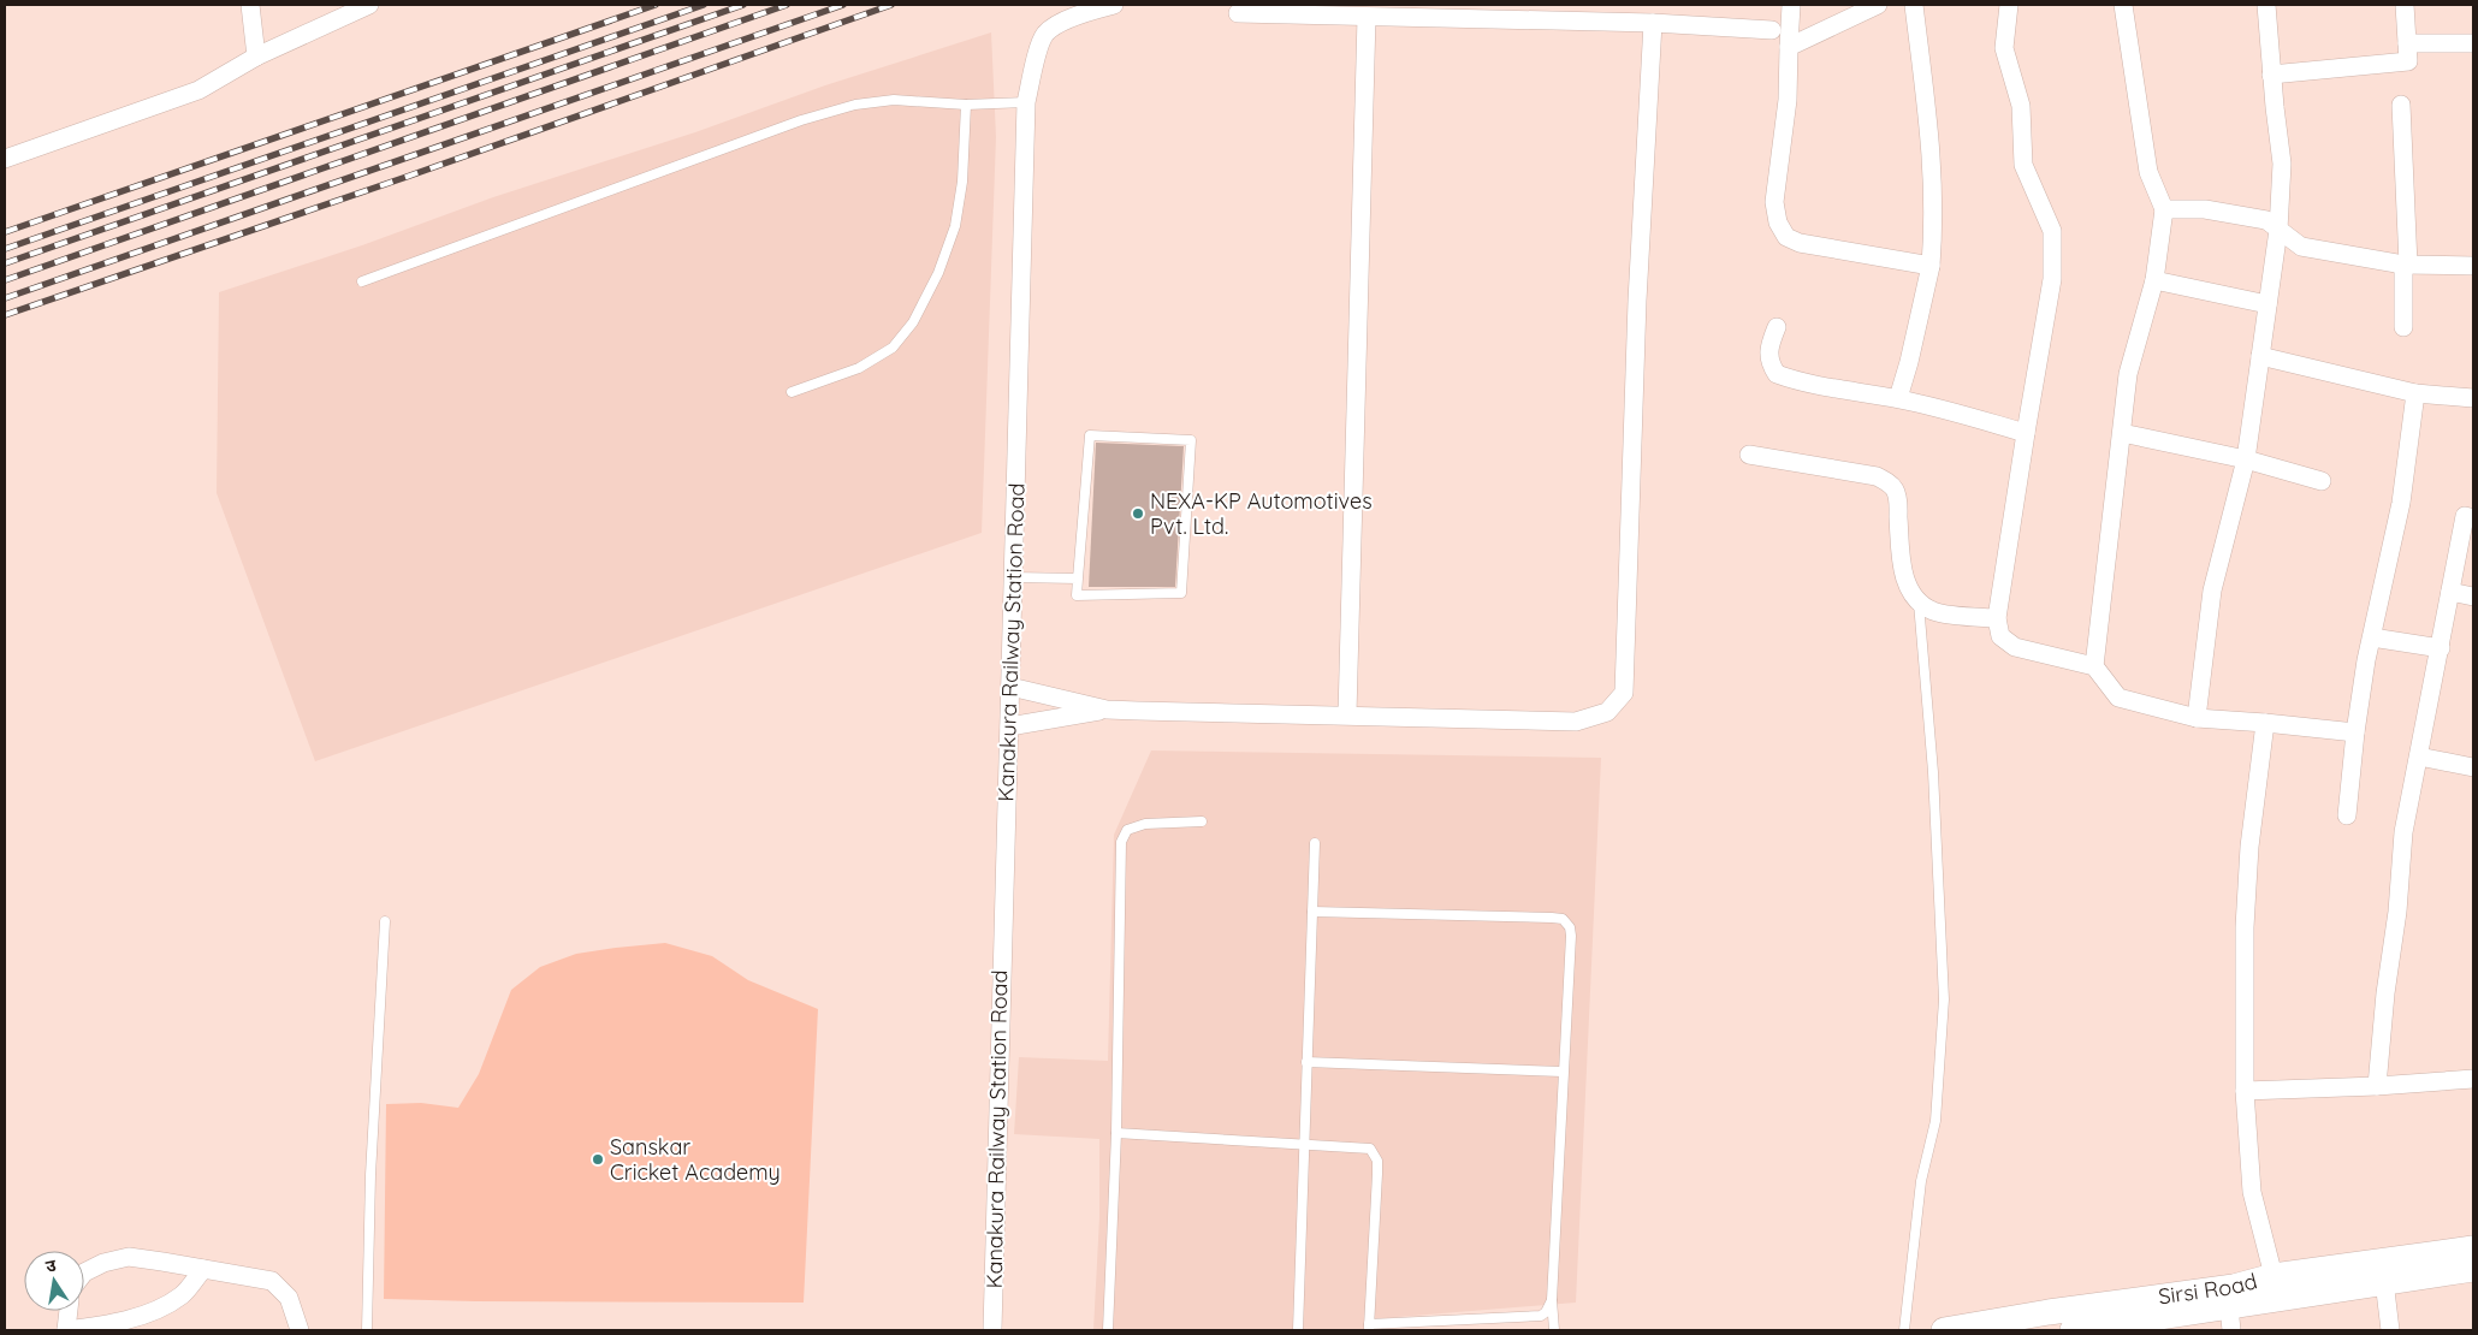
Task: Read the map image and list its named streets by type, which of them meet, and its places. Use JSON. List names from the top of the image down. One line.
{"streets":{"main road":["Sirsi Road"],"street":["Kanakura Railway Station Road"]},"places":["NEXA-KP Automotives Pvt. Ltd.","Sanskar Cricket Academy"],"north":"top"}
